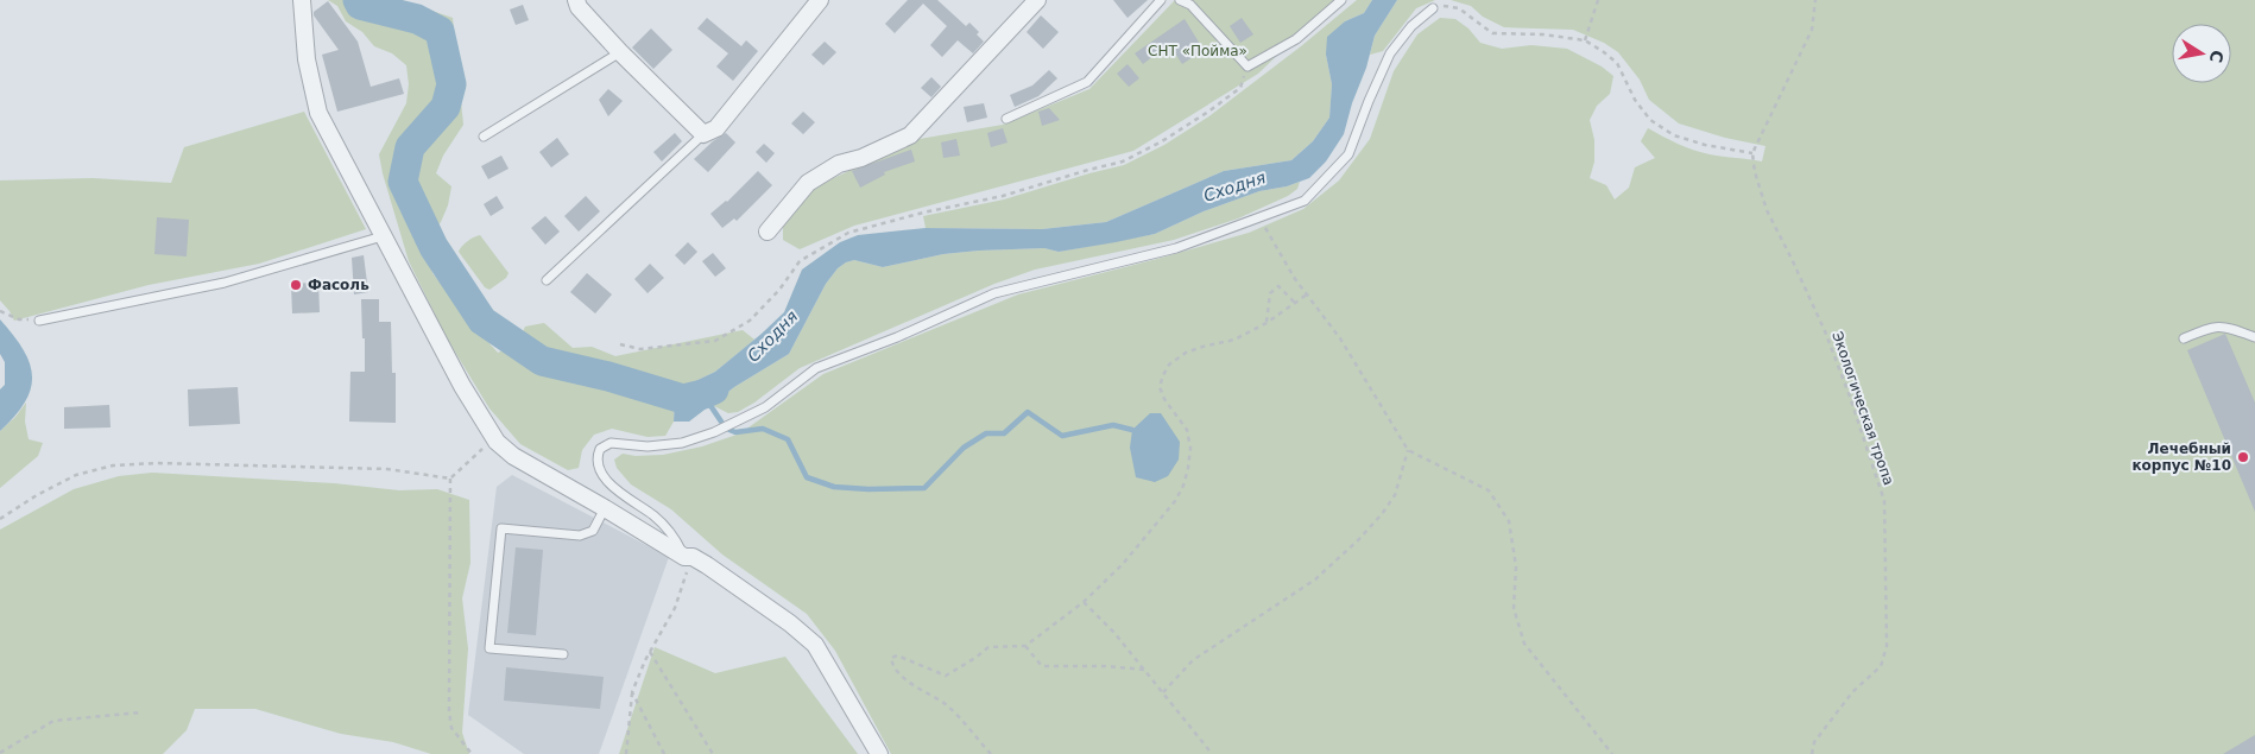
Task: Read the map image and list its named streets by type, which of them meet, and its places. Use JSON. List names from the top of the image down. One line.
{"streets":{"path":["Экологическая тропа"]},"water":["Сходня"],"parks":["СНТ «Пойма»"],"places":["Фасоль","Лечебный корпус №10"],"north":"right"}
